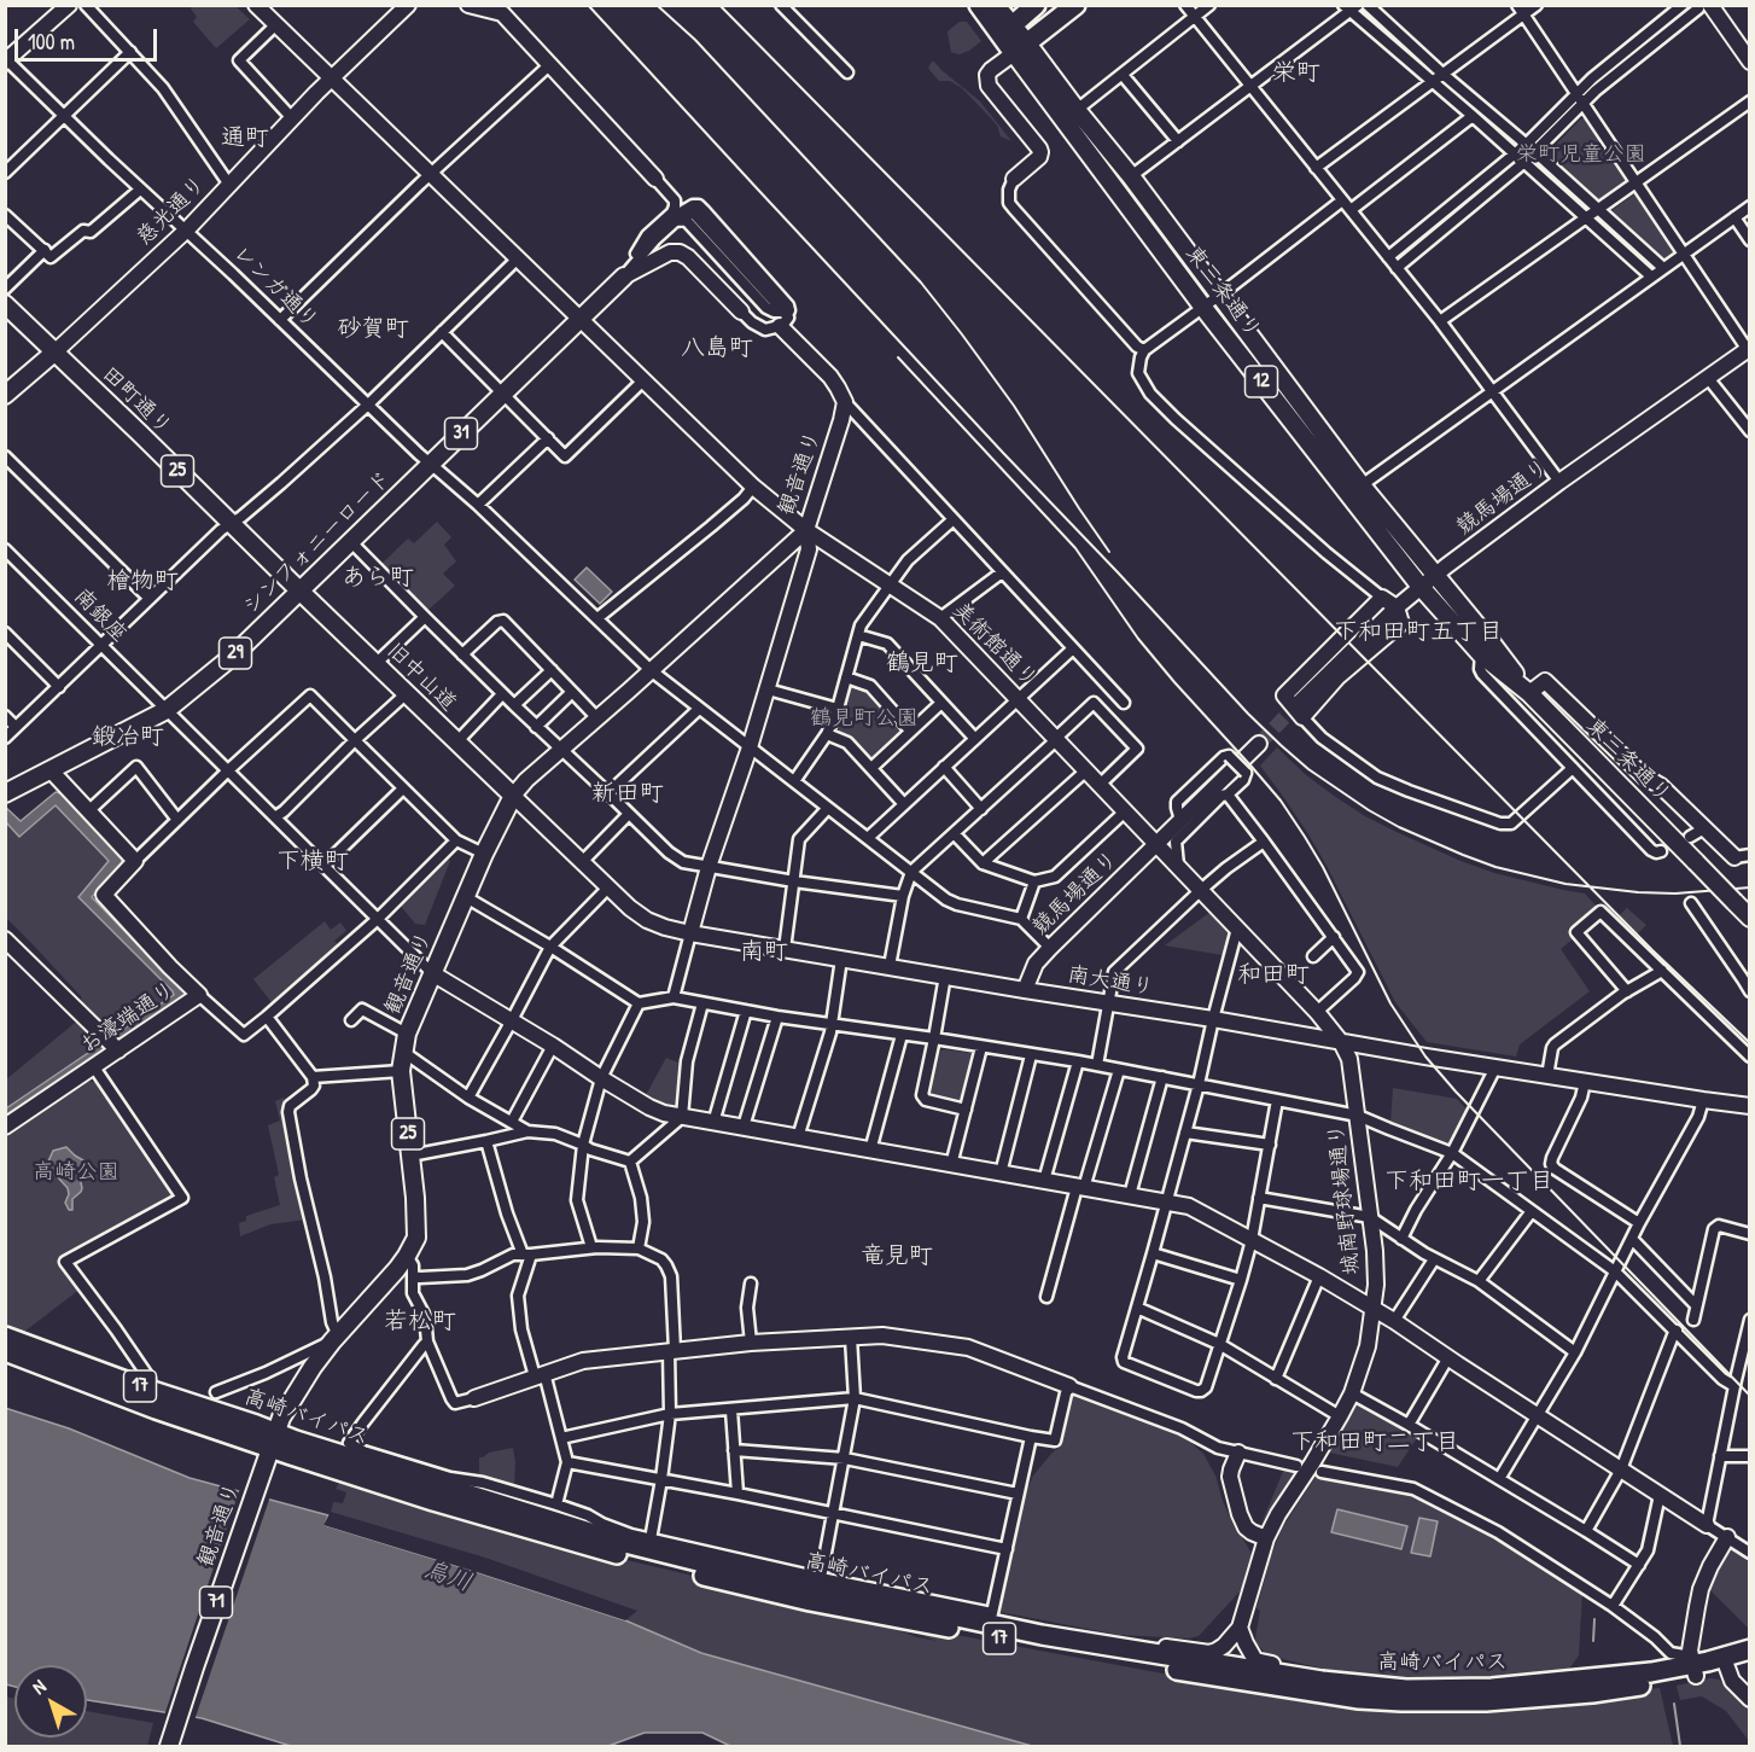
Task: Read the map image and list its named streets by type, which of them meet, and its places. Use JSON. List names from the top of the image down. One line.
{"streets":{"highway":["東三条通り","17","高崎バイパス"],"main road":["12","田町通り","31","25","観音通り","シンフォニーロード","29","旧中山道","71"],"street":["慈光通り","レンガ通り","競馬場通り","南銀座","美術館通り","南大通り","お濠端通り","城南野球場通り"]},"crossings":[["慈光通り","レンガ通り"],["慈光通り","田町通り"],["慈光通り","美術館通り"],["レンガ通り","観音通り"],["レンガ通り","シンフォニーロード"],["東三条通り","競馬場通り"],["田町通り","シンフォニーロード"],["田町通り","旧中山道"],["観音通り","南銀座"],["観音通り","美術館通り"],["観音通り","旧中山道"],["観音通り","南大通り"],["観音通り","高崎バイパス"],["競馬場通り","美術館通り"],["競馬場通り","南大通り"],["シンフォニーロード","南銀座"],["シンフォニーロード","美術館通り"],["シンフォニーロード","旧中山道"],["美術館通り","南大通り"],["美術館通り","城南野球場通り"],["旧中山道","南大通り"],["南大通り","城南野球場通り"]],"districts":["栄町","通町","砂賀町","八島町","あら町","檜物町","下和田町五丁目","鶴見町","鍛冶町","新田町","下横町","南町","和田町","下和田町一丁目","竜見町","若松町","下和田町二丁目"],"water":["烏川"],"parks":["栄町児童公園","鶴見町公園","高崎公園"],"scale_bar":"100 m","north":"top left"}
